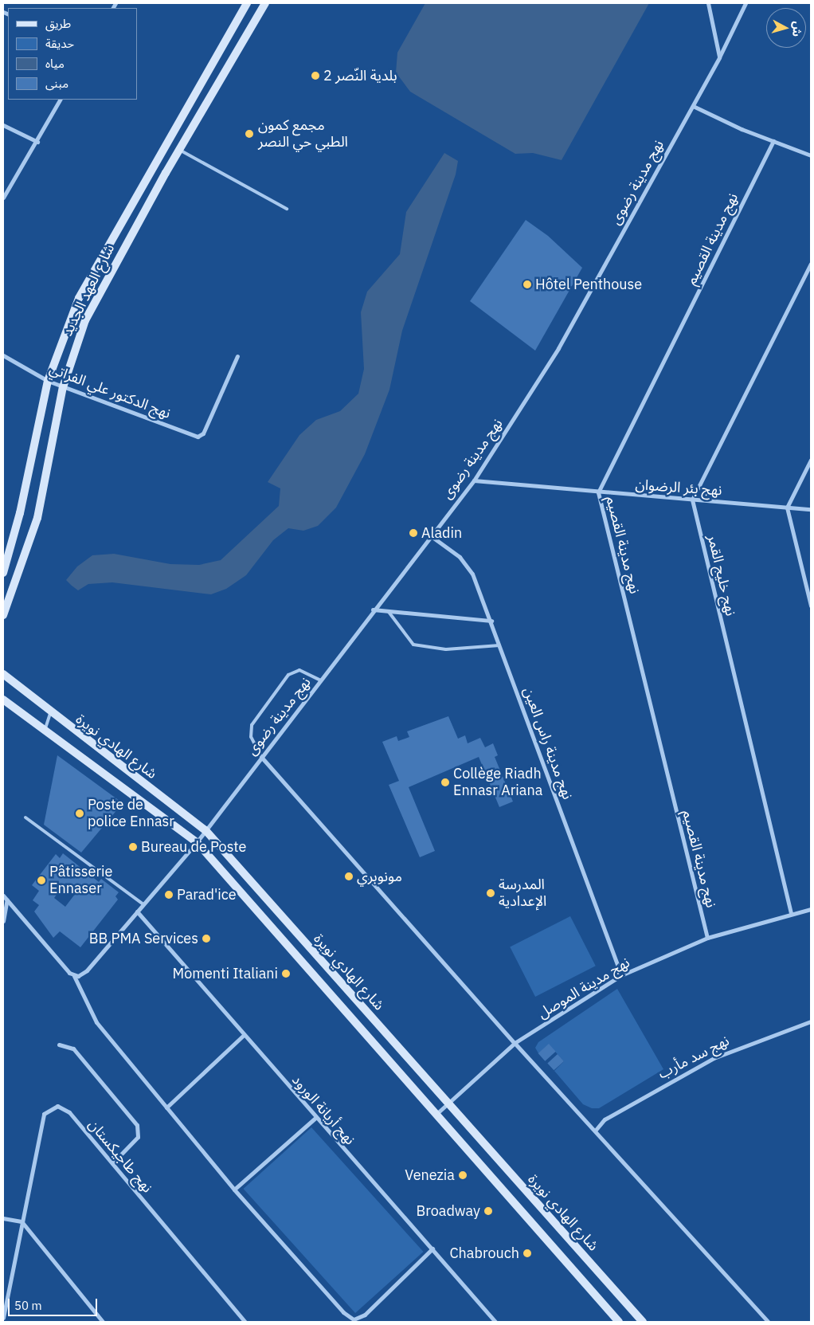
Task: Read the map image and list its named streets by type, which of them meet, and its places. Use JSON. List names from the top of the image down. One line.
{"streets":{"main road":["شارع العهد الجديد","شارع الهادي نويرة"],"street":["نهج مدينة رضوى","نهج مدينة القصيم","نهج الدكتور علي الفراتي","نهج بئر الرضوان","نهج خليج القمر","نهج مدينة راس العين","نهج مدينة الموصل","نهج سد مأرب","نهج أريانة الورود","نهج طاجيكستان"]},"crossings":[["نهج مدينة رضوى","نهج بئر الرضوان"],["نهج مدينة رضوى","نهج مدينة راس العين"],["نهج مدينة رضوى","شارع الهادي نويرة"],["نهج مدينة القصيم","نهج بئر الرضوان"],["نهج مدينة القصيم","نهج مدينة الموصل"],["شارع العهد الجديد","نهج الدكتور علي الفراتي"],["نهج بئر الرضوان","نهج خليج القمر"],["نهج خليج القمر","نهج مدينة الموصل"],["نهج مدينة راس العين","نهج مدينة الموصل"],["شارع الهادي نويرة","نهج مدينة الموصل"]],"places":["بلدية النّصر 2","مجمع كمون الطبي حي النصر","Hôtel Penthouse","Aladin","Collège Riadh Ennasr Ariana","Poste de police Ennasr","Bureau de Poste","مونوبري","Pâtisserie Ennaser","المدرسة الإعدادية","Parad'ice","BB PMA Services","Momenti Italiani","Venezia","Broadway","Chabrouch"],"legend":["طريق","حديقة","مياه","مبنى"],"scale_bar":"50 m","north":"right"}
